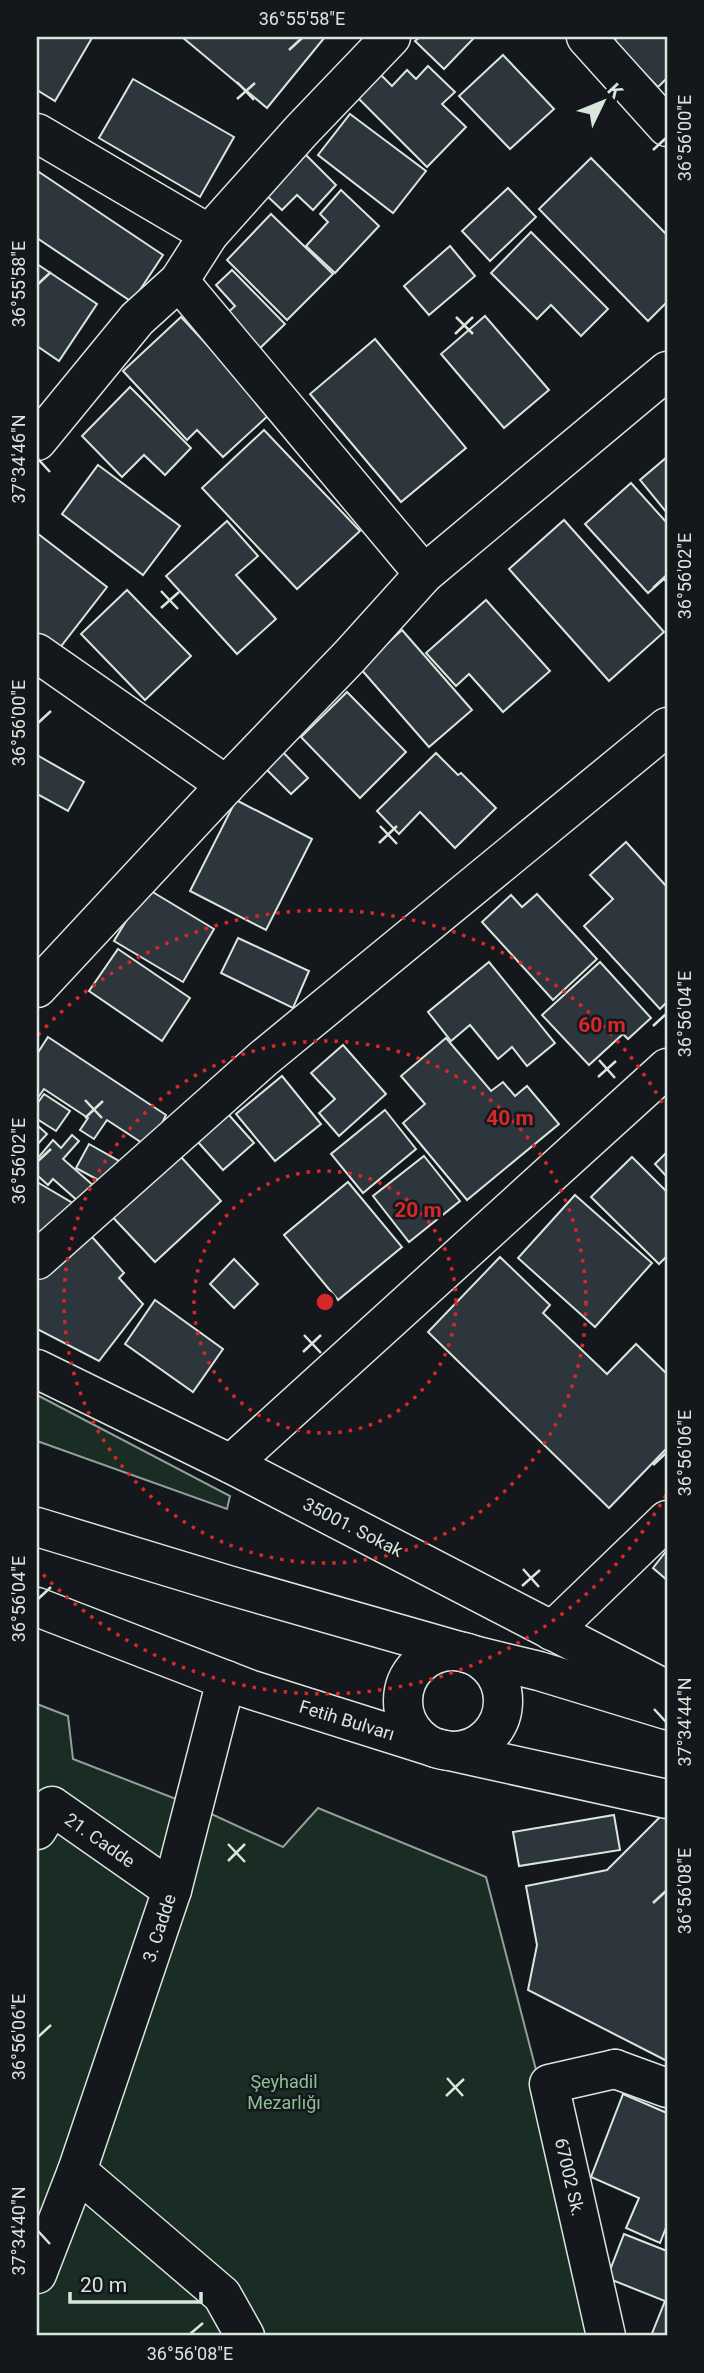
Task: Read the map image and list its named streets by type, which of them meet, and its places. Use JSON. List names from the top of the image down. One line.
{"streets":{"street":["35001. Sokak","Fetih Bulvarı","21. Cadde","3. Cadde","67002 Sk."]},"crossings":[["Fetih Bulvarı","3. Cadde"],["21. Cadde","3. Cadde"]],"parks":["Şeyhadil Mezarlığı"],"scale_bar":"20 m","north":"top right","coordinates":["36°55'58\"E","36°56'00\"E","37°34'46\"N","36°56'02\"E","36°56'04\"E","36°56'06\"E","37°34'44\"N","36°56'08\"E","37°34'40\"N"],"rings":["60 m","40 m","20 m"]}
